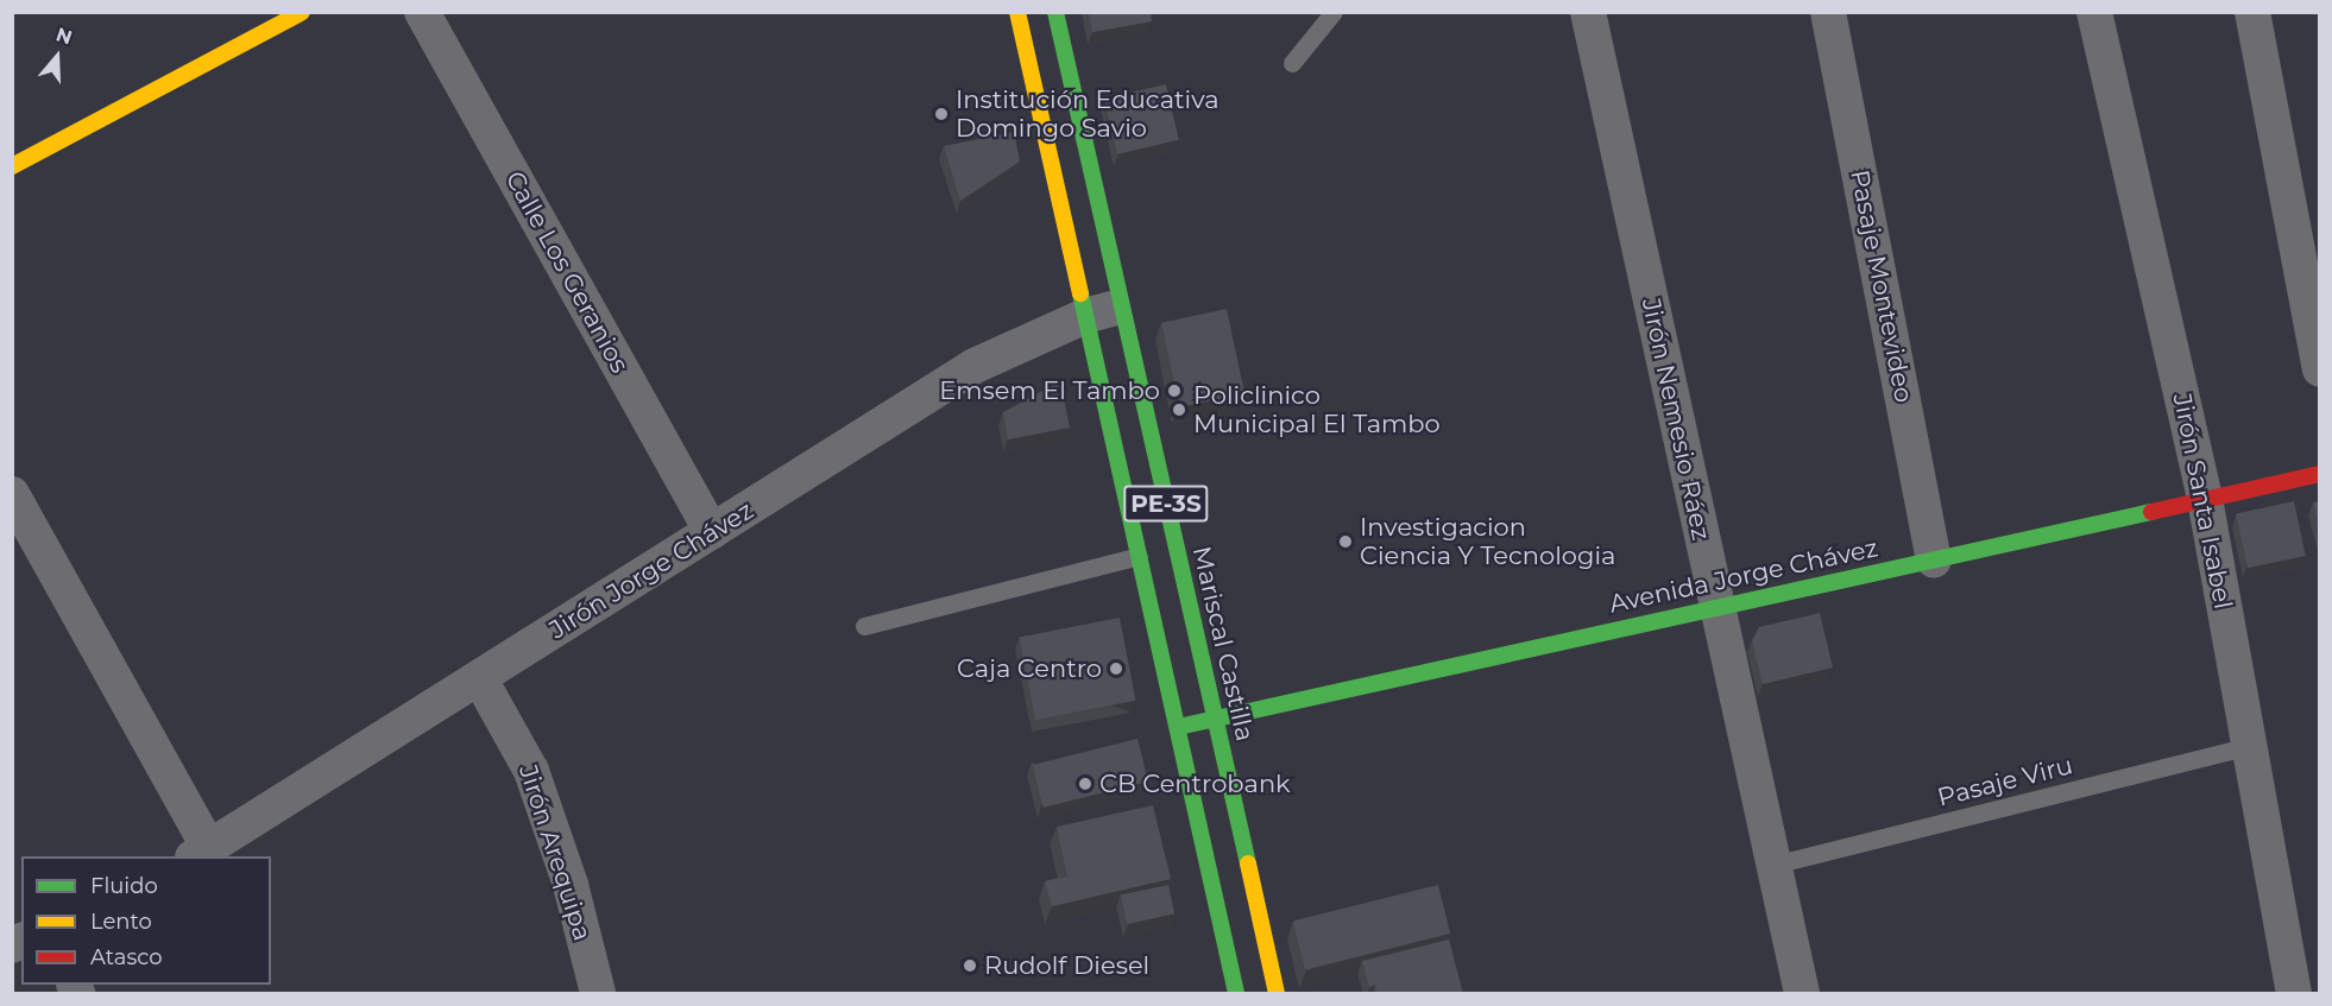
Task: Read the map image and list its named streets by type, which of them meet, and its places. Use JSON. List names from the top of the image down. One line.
{"streets":{"main road":["PE-3S","Avenida Jorge Chávez","Mariscal Castilla"],"street":["Calle Los Geranios","Pasaje Montevideo","Jirón Nemesio Ráez","Jirón Santa Isabel","Jirón Jorge Chávez","Jirón Arequipa"],"lane":["Pasaje Viru"]},"crossings":[["Calle Los Geranios","Jirón Jorge Chávez"],["Pasaje Montevideo","Avenida Jorge Chávez"],["Jirón Nemesio Ráez","Avenida Jorge Chávez"],["Jirón Nemesio Ráez","Pasaje Viru"],["Jirón Santa Isabel","Avenida Jorge Chávez"],["Jirón Santa Isabel","Pasaje Viru"],["PE-3S","Jirón Jorge Chávez"],["PE-3S","Avenida Jorge Chávez"],["Jirón Jorge Chávez","Mariscal Castilla"],["Jirón Jorge Chávez","Jirón Arequipa"],["Avenida Jorge Chávez","Mariscal Castilla"]],"places":["Institución Educativa Domingo Savio","Emsem El Tambo","Policlinico Municipal El Tambo","Investigacion Ciencia Y Tecnologia","Caja Centro","CB Centrobank","Rudolf Diesel"],"legend":["Fluido","Lento","Atasco"],"north":"top"}
